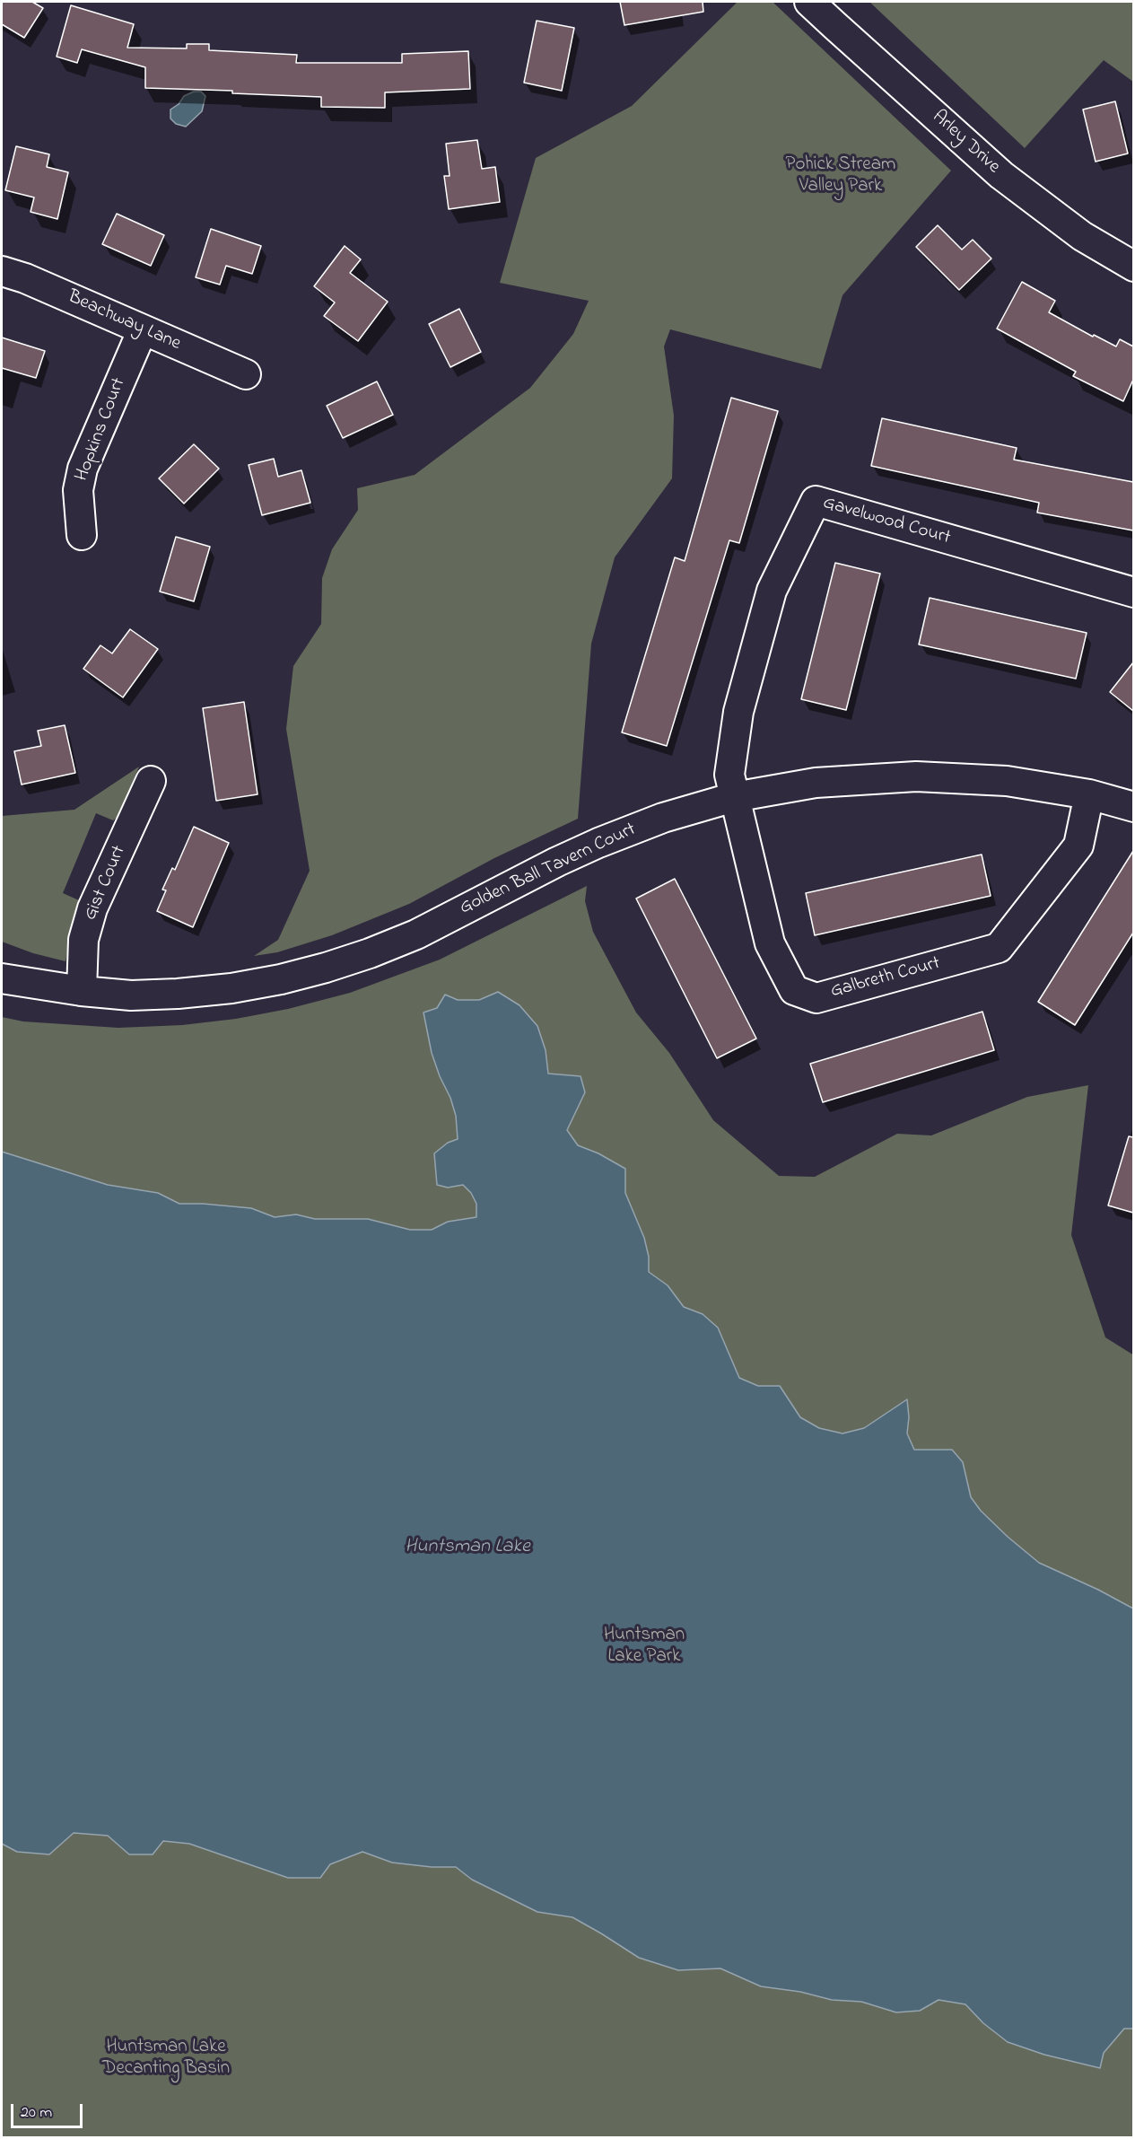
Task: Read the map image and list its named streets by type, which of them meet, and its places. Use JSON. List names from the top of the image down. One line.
{"streets":{"street":["Arley Drive","Beachway Lane","Hopkins Court","Gavelwood Court","Golden Ball Tavern Court","Gist Court","Galbreth Court"]},"crossings":[["Beachway Lane","Hopkins Court"],["Gavelwood Court","Golden Ball Tavern Court"],["Gavelwood Court","Galbreth Court"],["Golden Ball Tavern Court","Gist Court"],["Golden Ball Tavern Court","Galbreth Court"]],"water":["Huntsman Lake"],"parks":["Pohick Stream Valley Park","Huntsman Lake Park","Huntsman Lake Decanting Basin"],"scale_bar":"20 m"}
